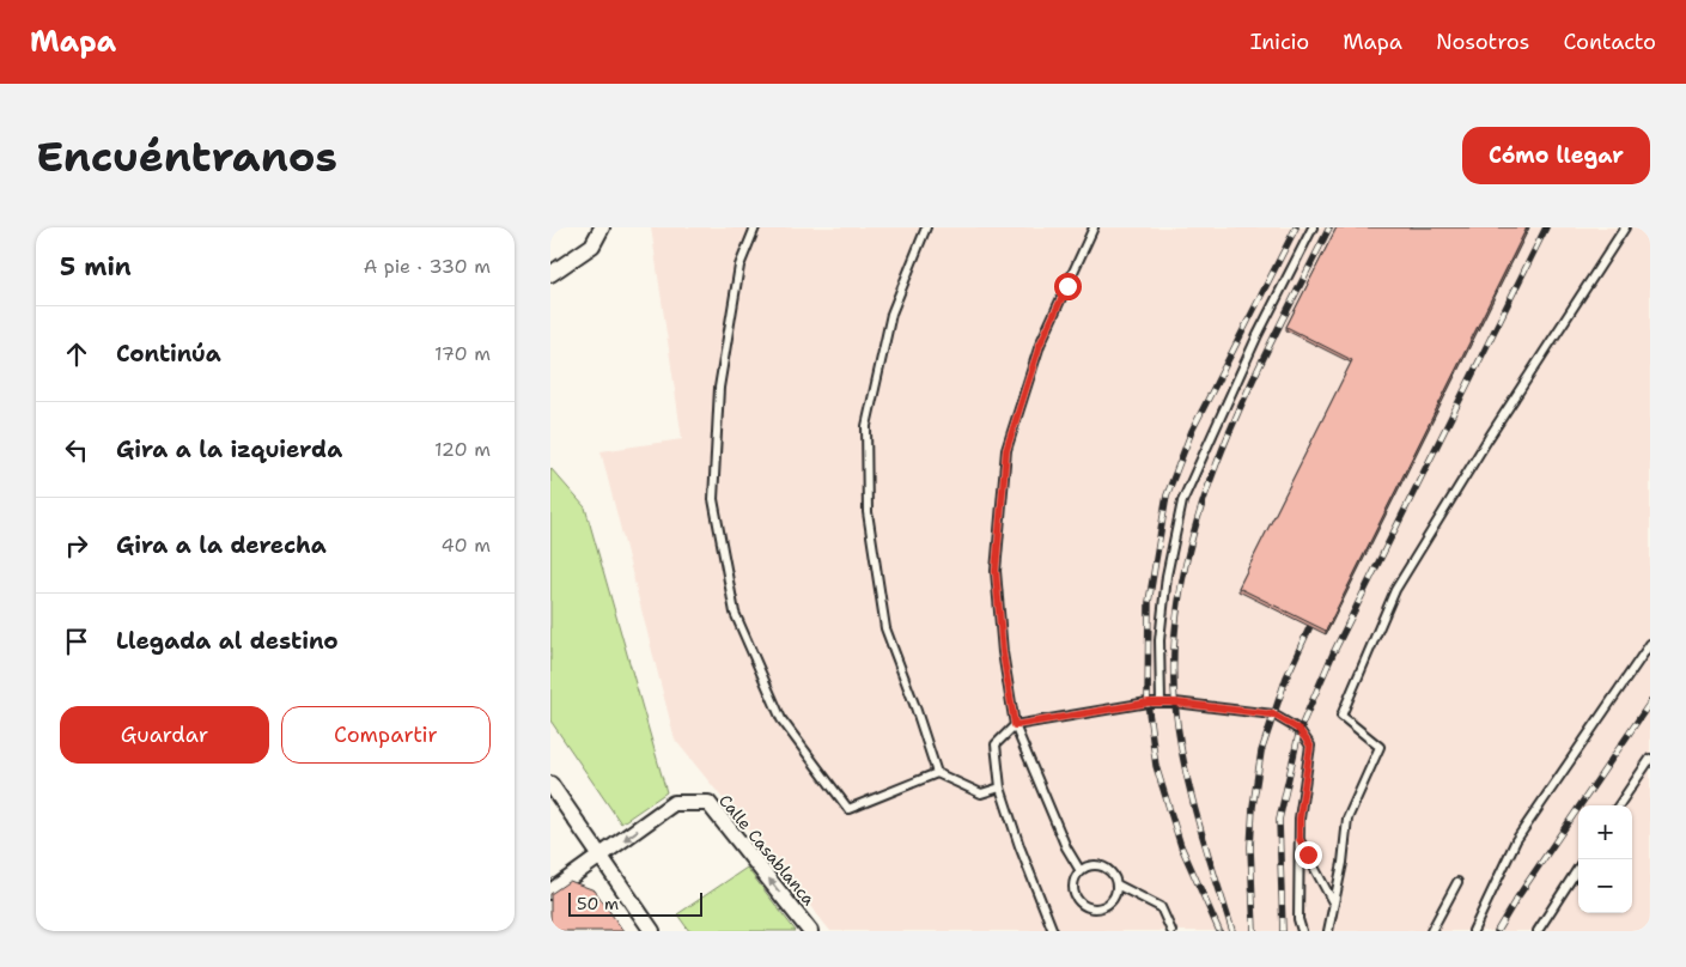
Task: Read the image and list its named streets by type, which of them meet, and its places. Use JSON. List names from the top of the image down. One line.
{"streets":{"street":["Calle Casablanca"]},"scale_bar":"50 m","page":{"header":"Mapa","nav":["Inicio","Mapa","Nosotros","Contacto"],"buttons":["Cómo llegar",["Guardar","Compartir"]],"title":"Encuéntranos","heading":["5 min","A pie · 330 m"],"list":[["Continúa","170 m"],["Gira a la izquierda","120 m"],["Gira a la derecha","40 m"],"Llegada al destino"],"map_buttons":["+","−"],"scale":"50 m"}}
